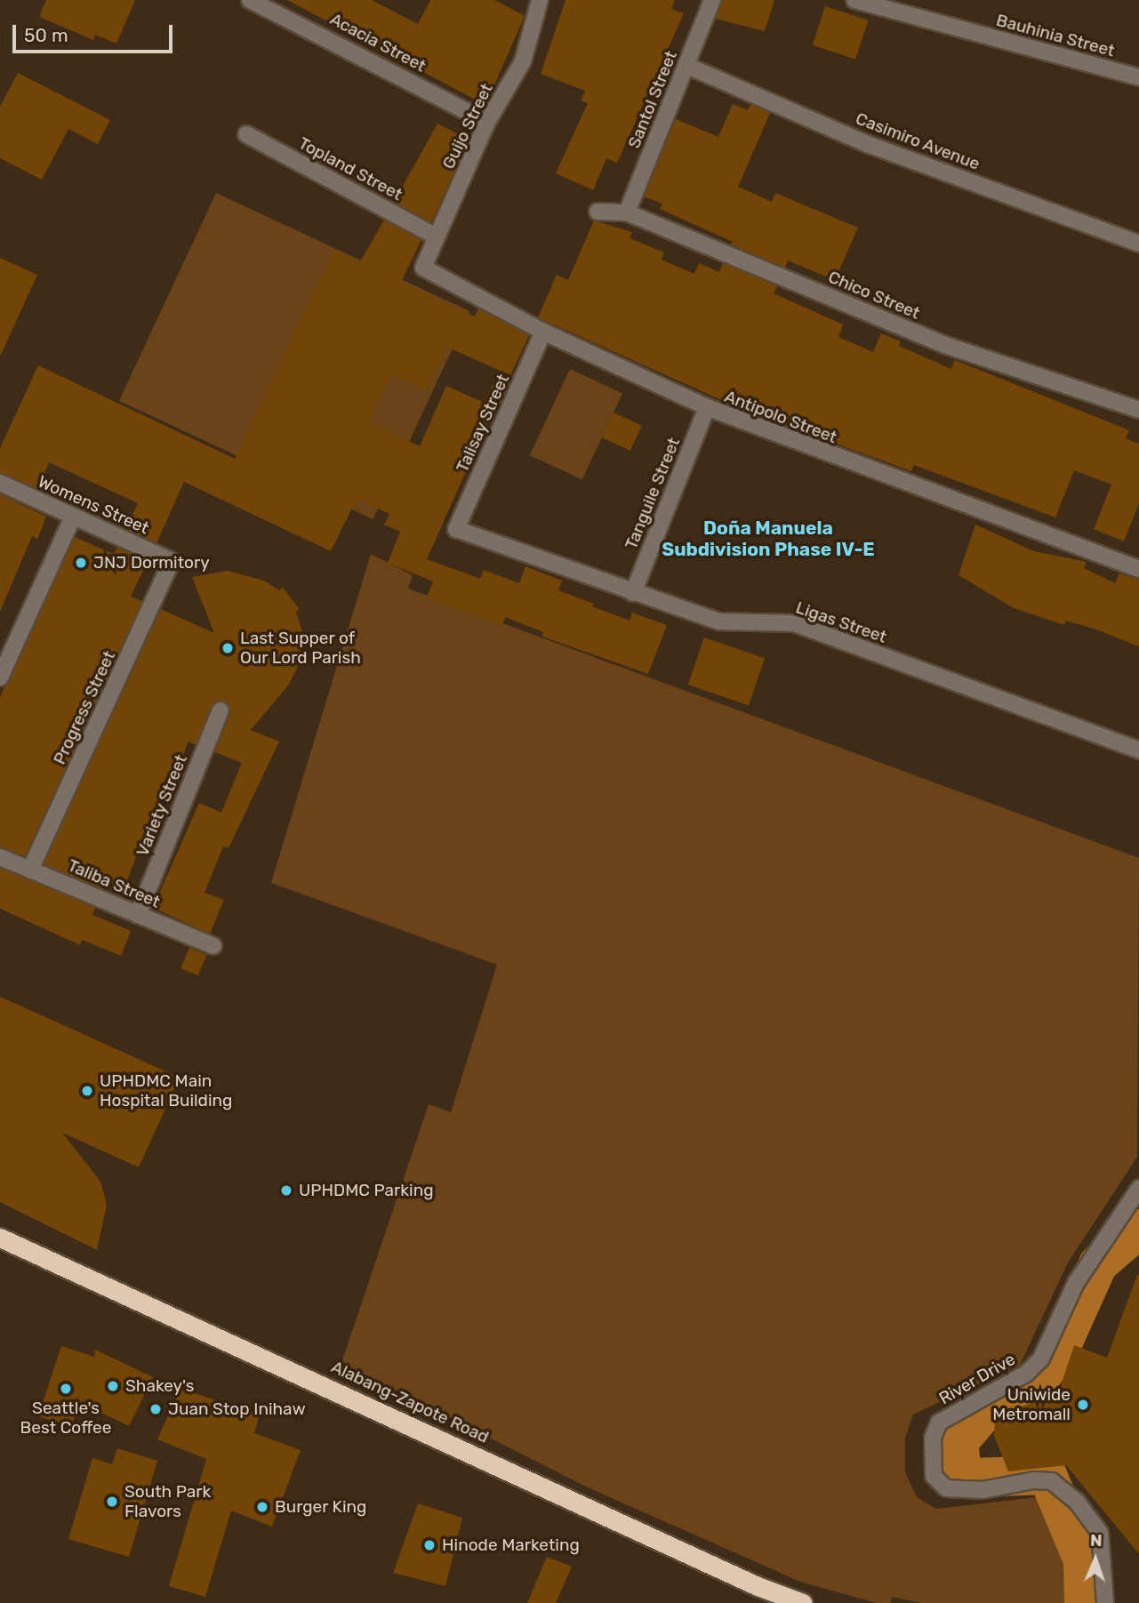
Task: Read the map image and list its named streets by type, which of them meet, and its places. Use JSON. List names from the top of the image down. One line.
{"streets":{"highway":["Alabang-Zapote Road"],"street":["Bauhinia Street","Acacia Street","Santol Street","Guijo Street","Casimiro Avenue","Topland Street","Chico Street","Antipolo Street","Talisay Street","Tanguile Street","Womens Street","Ligas Street","Progress Street","Variety Street","Taliba Street","River Drive"]},"crossings":[["Acacia Street","Guijo Street"],["Santol Street","Casimiro Avenue"],["Santol Street","Chico Street"],["Guijo Street","Topland Street"],["Guijo Street","Antipolo Street"],["Antipolo Street","Talisay Street"],["Antipolo Street","Tanguile Street"],["Talisay Street","Ligas Street"],["Tanguile Street","Ligas Street"],["Womens Street","Progress Street"],["Progress Street","Taliba Street"],["Variety Street","Taliba Street"]],"districts":["Doña Manuela Subdivision Phase IV-E"],"places":["JNJ Dormitory","Last Supper of Our Lord Parish","UPHDMC Main Hospital Building","UPHDMC Parking","Shakey's","Seattle's Best Coffee","Uniwide Metromall","Juan Stop Inihaw","South Park Flavors","Burger King","Hinode Marketing"],"scale_bar":"50 m","north":"top"}
